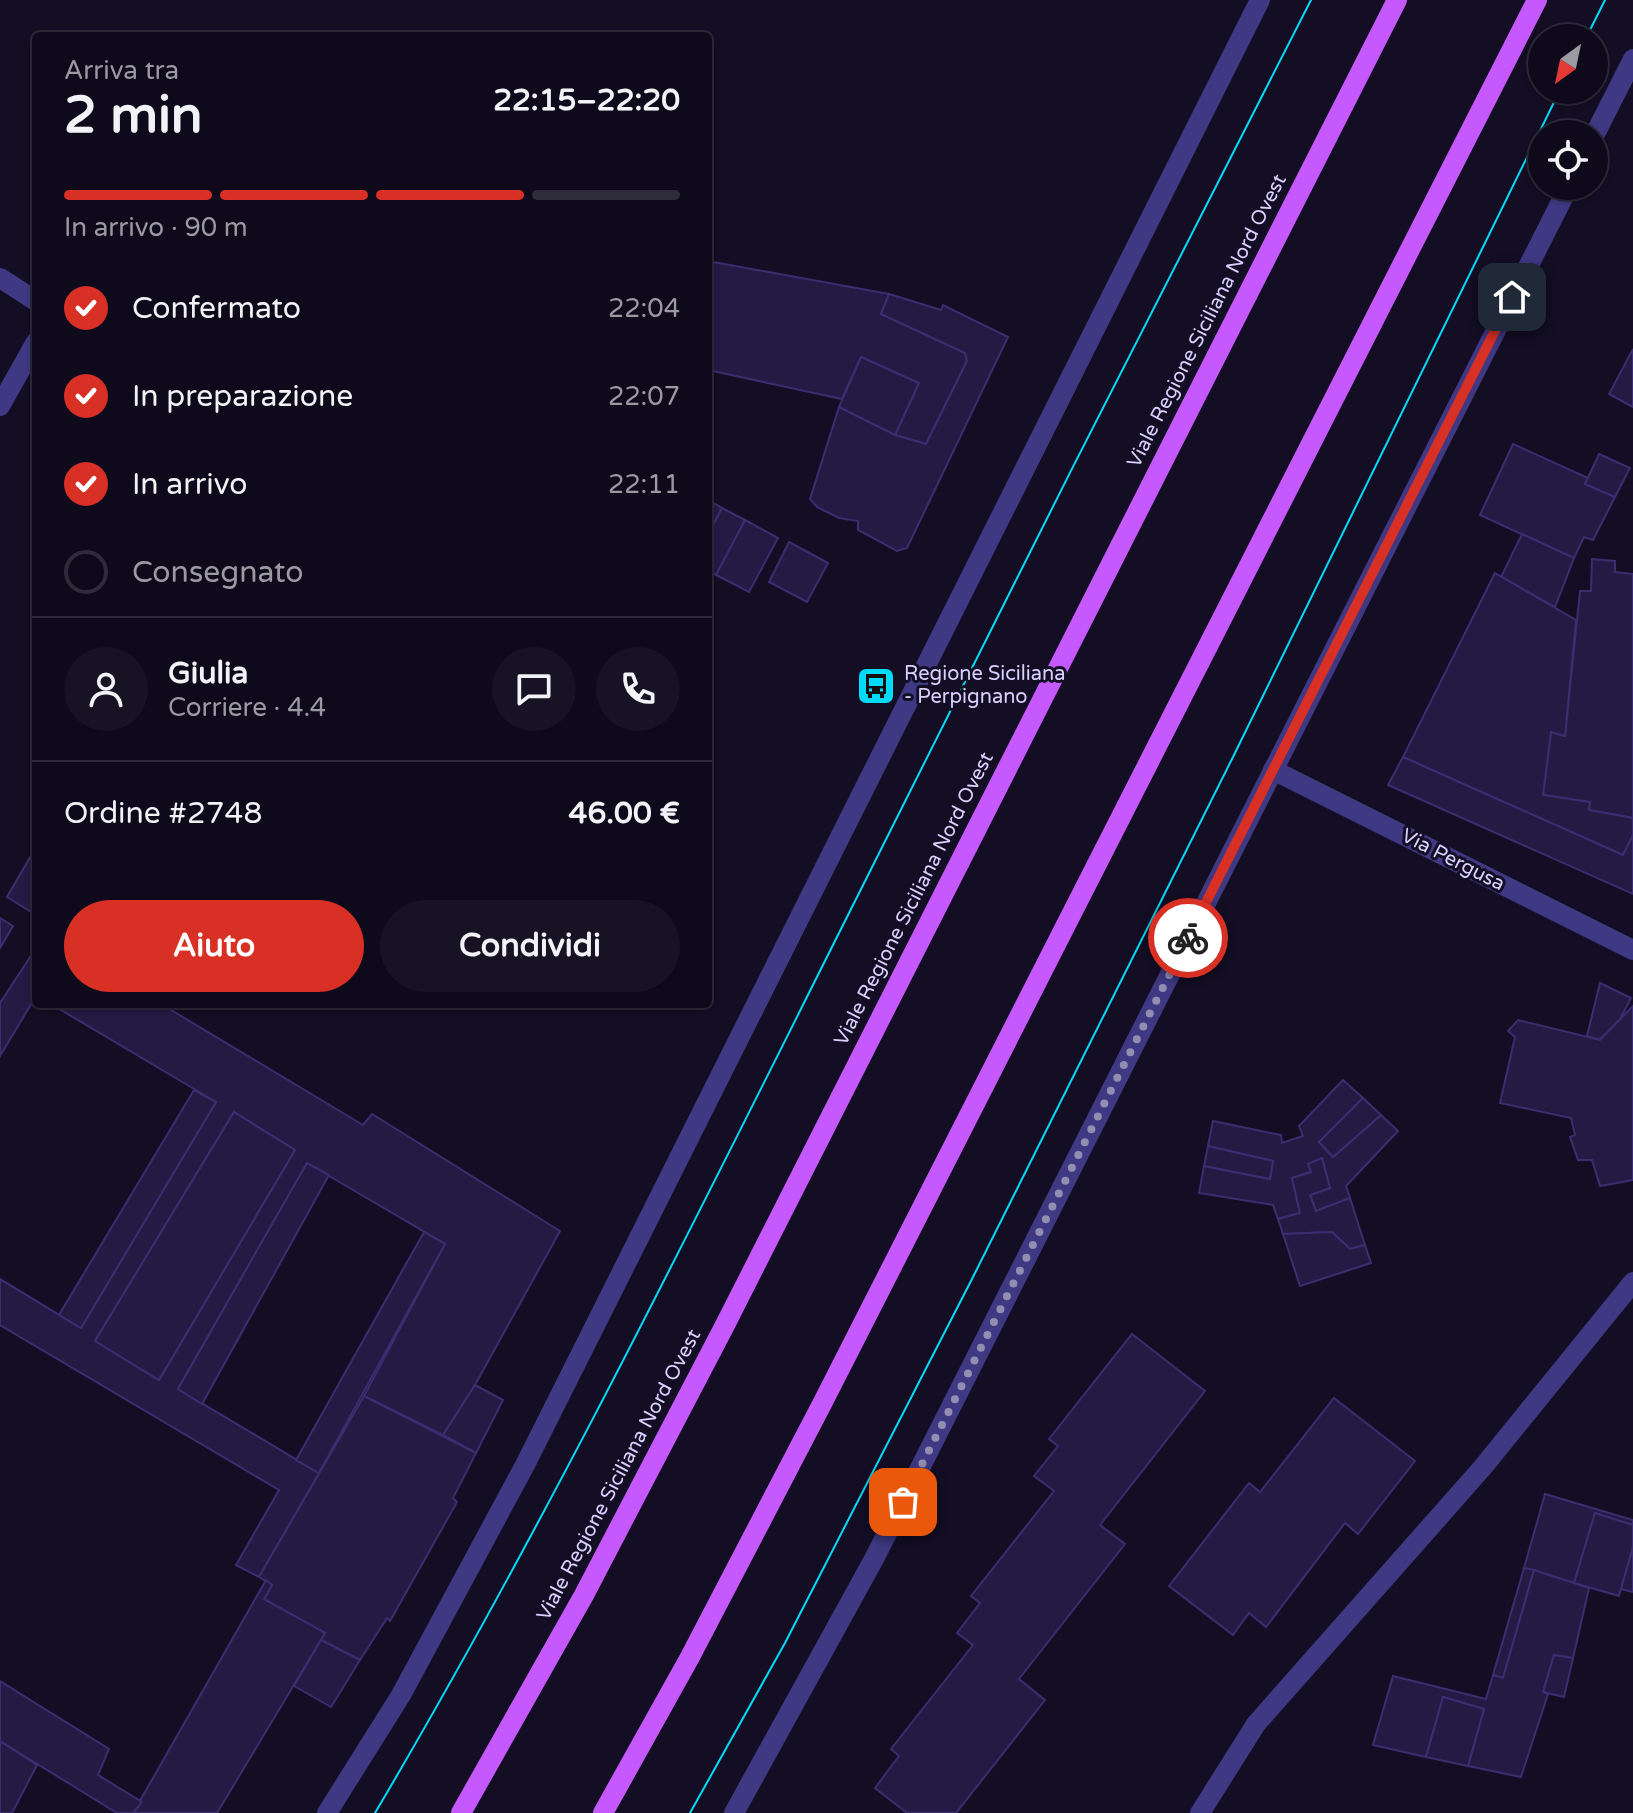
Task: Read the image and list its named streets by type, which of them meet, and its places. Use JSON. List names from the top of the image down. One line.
{"streets":{"main road":["Viale Regione Siciliana Nord Ovest"],"street":["Via Pergusa"]},"places":{"bus stop":["Regione Siciliana - Perpignano"]},"north":"bottom left","page":{"heading":["2 min","Arriva tra","22:15–22:20"],"panel":["Giulia","Corriere · 4.4","Ordine #2748","46.00 €"],"bar":"In arrivo · 90 m","list":[["Confermato","22:04"],["In preparazione","22:07"],["In arrivo","22:11"],"Consegnato"],"buttons":["Aiuto","Condividi"]}}
